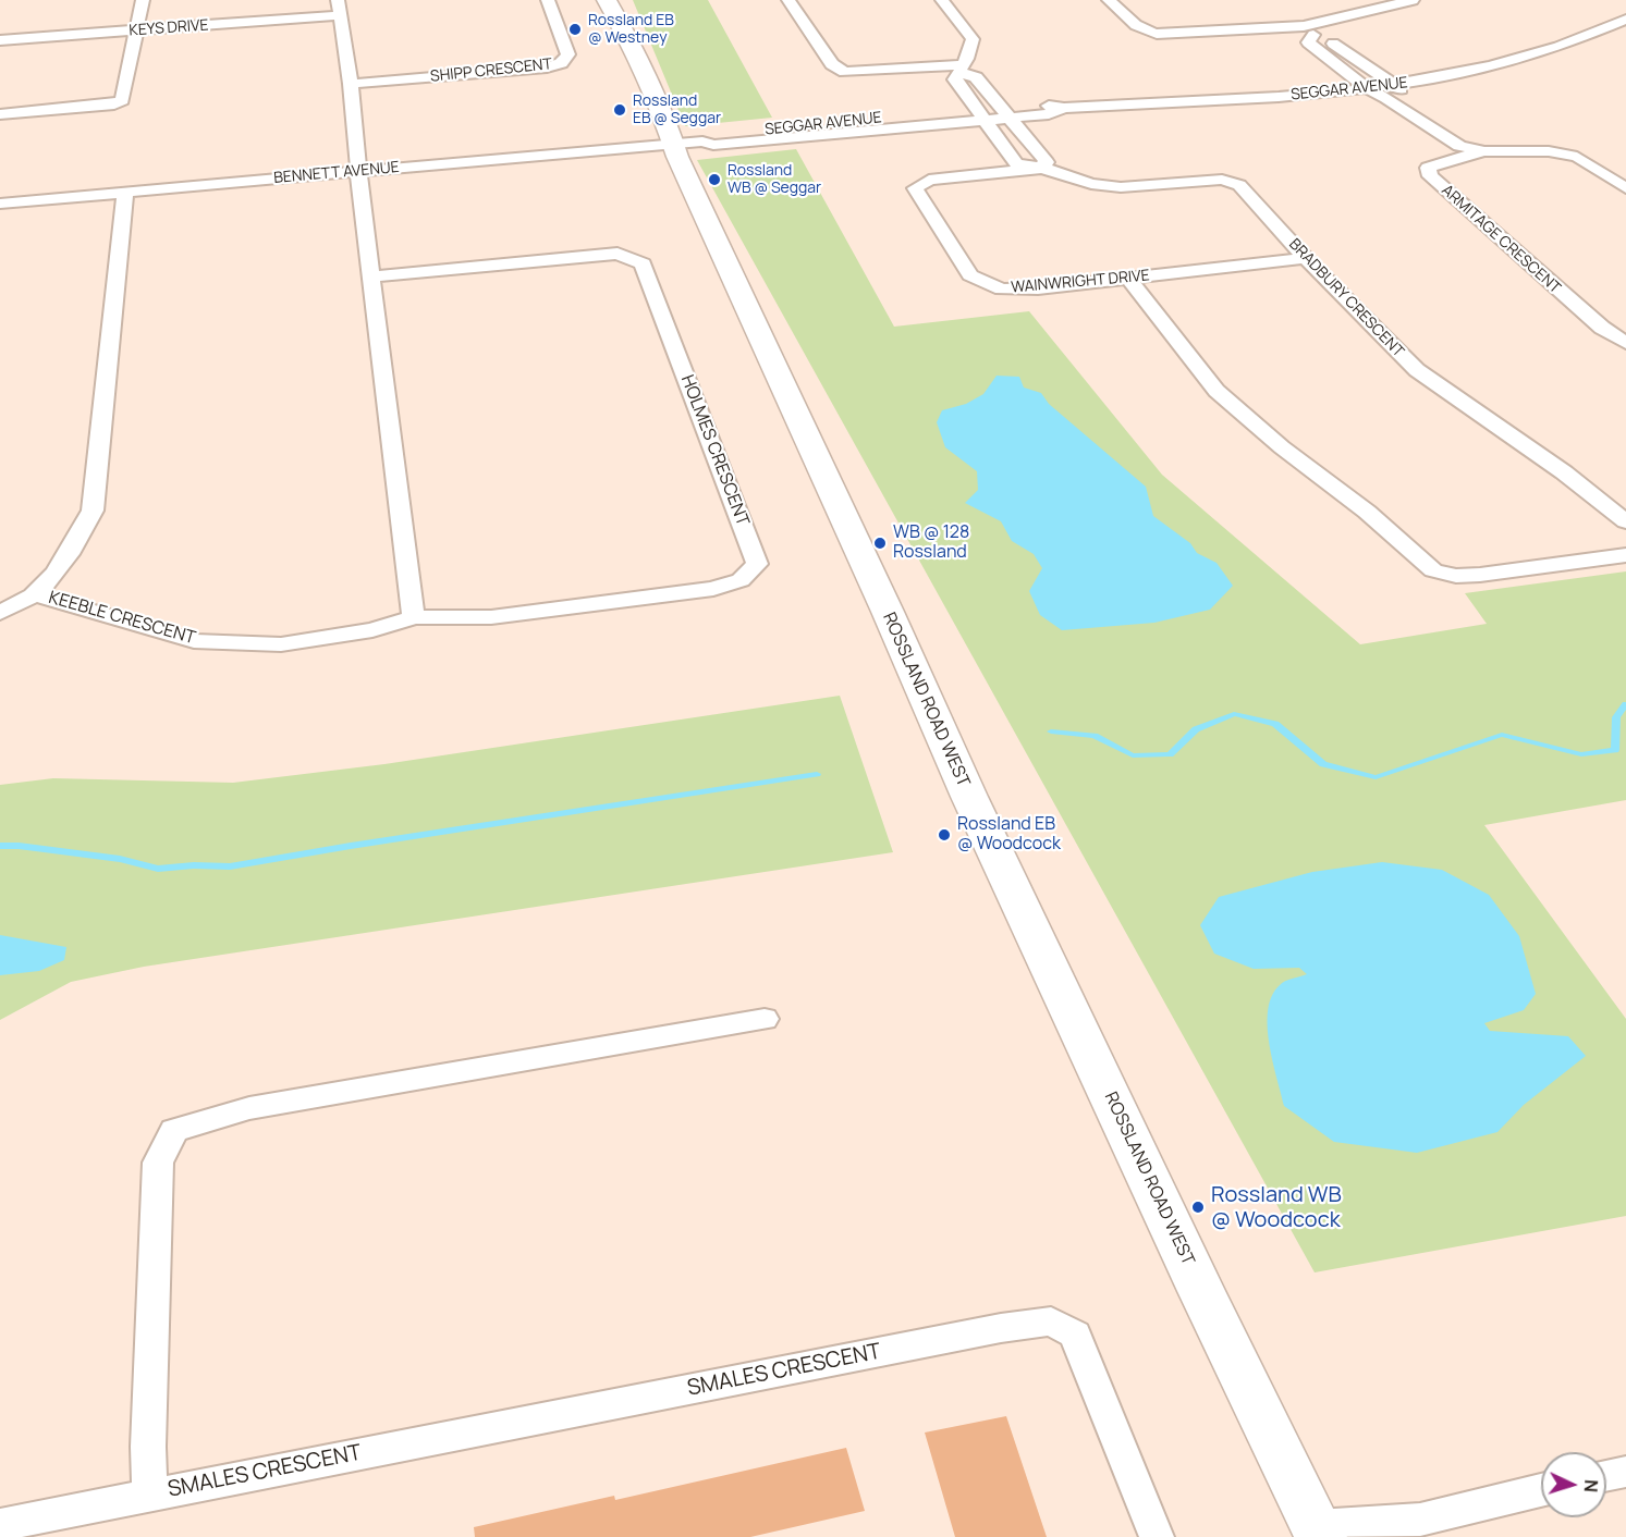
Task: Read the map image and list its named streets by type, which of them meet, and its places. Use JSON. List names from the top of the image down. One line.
{"streets":{"main road":["ROSSLAND ROAD WEST"],"street":["KEYS DRIVE","SHIPP CRESCENT","SEGGAR AVENUE","BENNETT AVENUE","ARMITAGE CRESCENT","WAINWRIGHT DRIVE","BRADBURY CRESCENT","HOLMES CRESCENT","KEEBLE CRESCENT","SMALES CRESCENT"]},"crossings":[["SEGGAR AVENUE","BENNETT AVENUE"],["SEGGAR AVENUE","ARMITAGE CRESCENT"],["SEGGAR AVENUE","BRADBURY CRESCENT"],["SEGGAR AVENUE","ROSSLAND ROAD WEST"],["BENNETT AVENUE","KEEBLE CRESCENT"],["BENNETT AVENUE","ROSSLAND ROAD WEST"],["WAINWRIGHT DRIVE","BRADBURY CRESCENT"],["HOLMES CRESCENT","KEEBLE CRESCENT"]],"places":["Rossland EB @ Westney","Rossland EB @ Seggar","Rossland WB @ Seggar","WB @ 128 Rossland","Rossland EB @ Woodcock","Rossland WB @ Woodcock"],"north":"right"}
